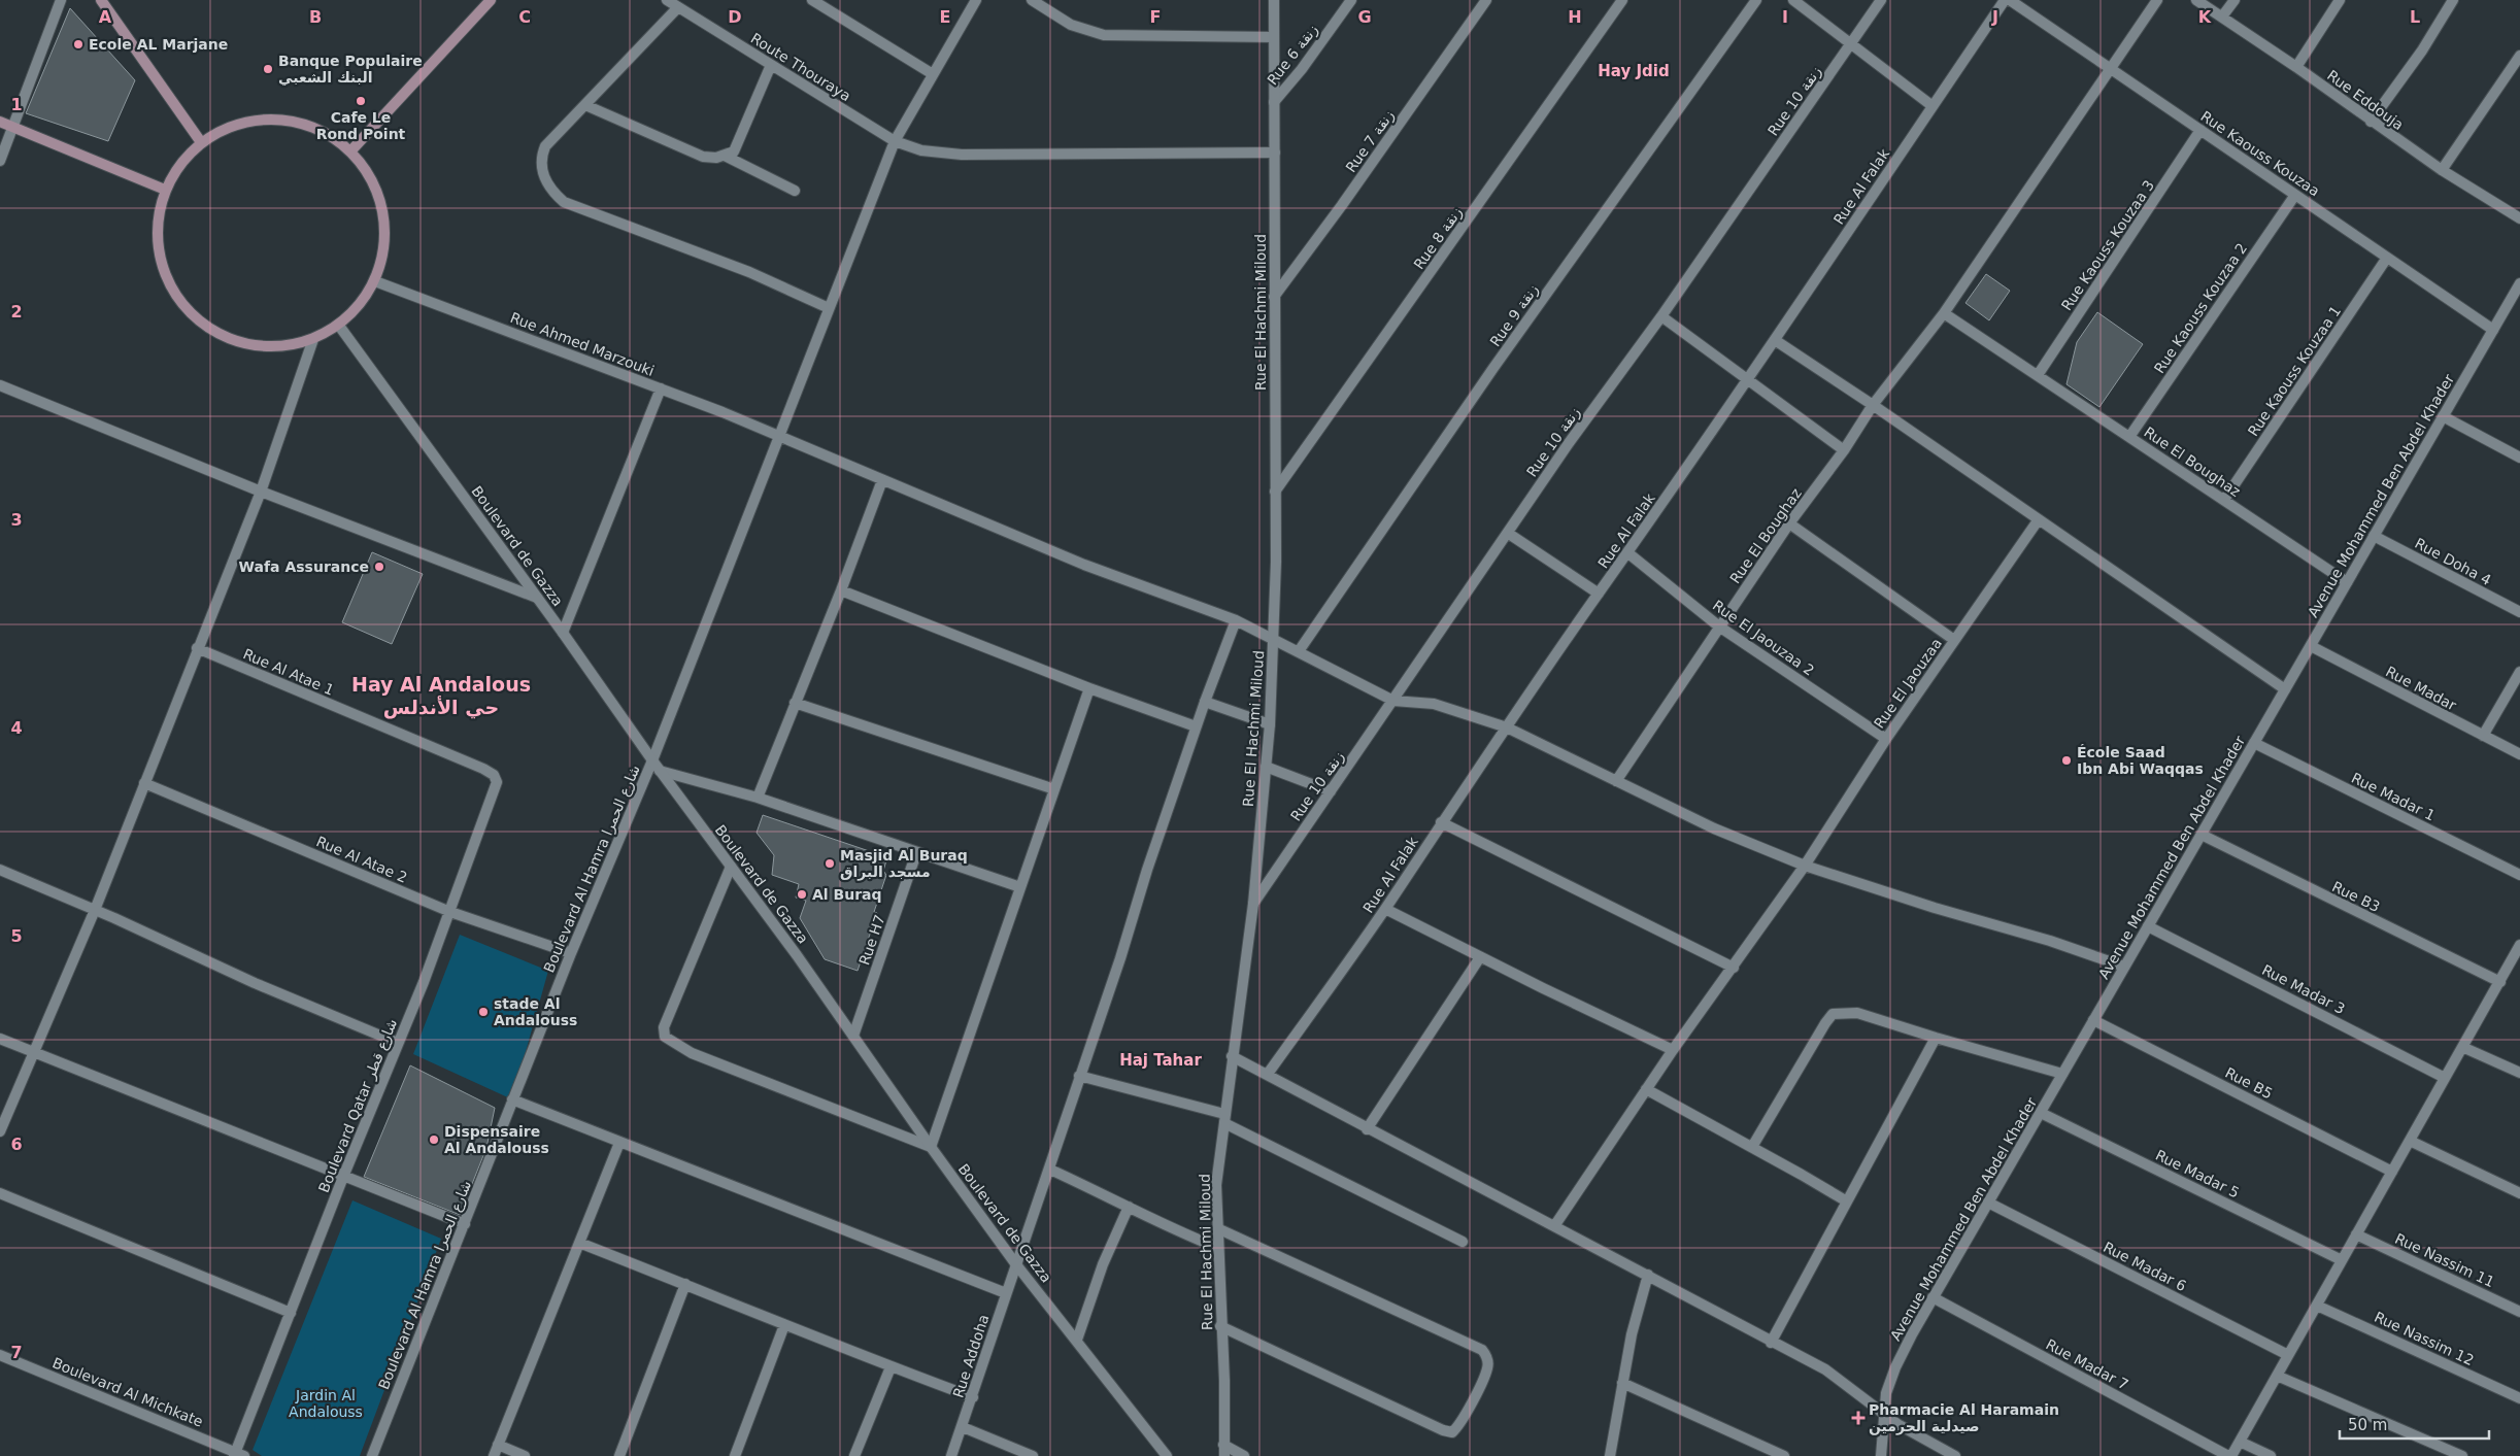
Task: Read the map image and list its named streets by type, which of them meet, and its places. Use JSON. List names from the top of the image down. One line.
{"streets":{"street":["Rue 6 زنقة","Route Thouraya","Rue Eddouja","Rue 10 زنقة","Rue 7 زنقة","Rue Kaouss Kouzaa","Rue Al Falak","Rue 8 زنقة","Rue Kaouss Kouzaa 3","Rue Kaouss Kouzaa 2","Rue El Hachmi Miloud","Rue 9 زنقة","Rue Ahmed Marzouki","Rue Kaouss Kouzaa 1","Rue El Boughaz","Avenue Mohammed Ben Abdel Khader","Boulevard de Gazza","Rue Doha 4","Rue El Jaouzaa 2","Rue Al Atae 1","Rue El Jaouzaa","Rue Madar","Rue Madar 1","Rue Al Atae 2","Boulevard Al Hamra شارع الحمرا","Rue B3","Rue H7","Rue Madar 3","Rue B5","Boulevard Qatar شارع قطر","Rue Madar 5","Rue Nassim 11","Rue Madar 6","Rue Nassim 12","Rue Addoha","Rue Madar 7","Boulevard Al Michkate"]},"crossings":[["Rue 6 زنقة","Rue El Hachmi Miloud"],["Route Thouraya","Rue El Hachmi Miloud"],["Route Thouraya","Boulevard Al Hamra شارع الحمرا"],["Rue 10 زنقة","Rue El Hachmi Miloud"],["Rue 10 زنقة","Rue Ahmed Marzouki"],["Rue 7 زنقة","Rue El Hachmi Miloud"],["Rue Kaouss Kouzaa","Rue Kaouss Kouzaa 3"],["Rue Kaouss Kouzaa","Rue Kaouss Kouzaa 2"],["Rue Kaouss Kouzaa","Rue Kaouss Kouzaa 1"],["Rue Kaouss Kouzaa","Rue El Boughaz"],["Rue Kaouss Kouzaa","Avenue Mohammed Ben Abdel Khader"],["Rue Al Falak","Rue El Jaouzaa 2"],["Rue 8 زنقة","Rue El Hachmi Miloud"],["Rue Kaouss Kouzaa 3","Rue El Boughaz"],["Rue Kaouss Kouzaa 2","Rue El Boughaz"],["Rue El Hachmi Miloud","Rue Ahmed Marzouki"],["Rue 9 زنقة","Rue Ahmed Marzouki"],["Rue Ahmed Marzouki","Boulevard Al Hamra شارع الحمرا"],["Rue Ahmed Marzouki","Rue Addoha"],["Rue Kaouss Kouzaa 1","Rue El Boughaz"],["Rue El Boughaz","Avenue Mohammed Ben Abdel Khader"],["Rue El Boughaz","Rue El Jaouzaa 2"],["Avenue Mohammed Ben Abdel Khader","Rue Doha 4"],["Avenue Mohammed Ben Abdel Khader","Rue Madar"],["Avenue Mohammed Ben Abdel Khader","Rue Madar 1"],["Avenue Mohammed Ben Abdel Khader","Rue B3"],["Avenue Mohammed Ben Abdel Khader","Rue Madar 3"],["Avenue Mohammed Ben Abdel Khader","Rue B5"],["Avenue Mohammed Ben Abdel Khader","Rue Madar 5"],["Avenue Mohammed Ben Abdel Khader","Rue Madar 6"],["Avenue Mohammed Ben Abdel Khader","Rue Madar 7"],["Boulevard de Gazza","Boulevard Al Hamra شارع الحمرا"],["Boulevard de Gazza","Rue H7"],["Boulevard de Gazza","Rue Addoha"],["Rue El Jaouzaa 2","Rue El Jaouzaa"],["Rue Al Atae 1","Boulevard Qatar شارع قطر"],["Rue Al Atae 2","Boulevard Al Hamra شارع الحمرا"],["Rue Al Atae 2","Boulevard Qatar شارع قطر"],["Boulevard Qatar شارع قطر","Boulevard Al Michkate"]],"districts":["Hay Jdid","Hay Al Andalous حي الأندلس","Haj Tahar"],"parks":["Jardin Al Andalouss"],"places":{"other":["Ecole AL Marjane","Banque Populaire البنك الشعبي","Cafe Le Rond Point","Wafa Assurance","École Saad Ibn Abi Waqqas","Masjid Al Buraq مسجد البراق","Al Buraq","stade Al Andalouss","Dispensaire Al Andalouss"],"health":["Pharmacie Al Haramain صيدلية الحرمين"]},"scale_bar":"50 m","grid":{"columns":["A","B","C","D","E","F","G","H","I","J","K","L"],"rows":["1","2","3","4","5","6","7"]}}
